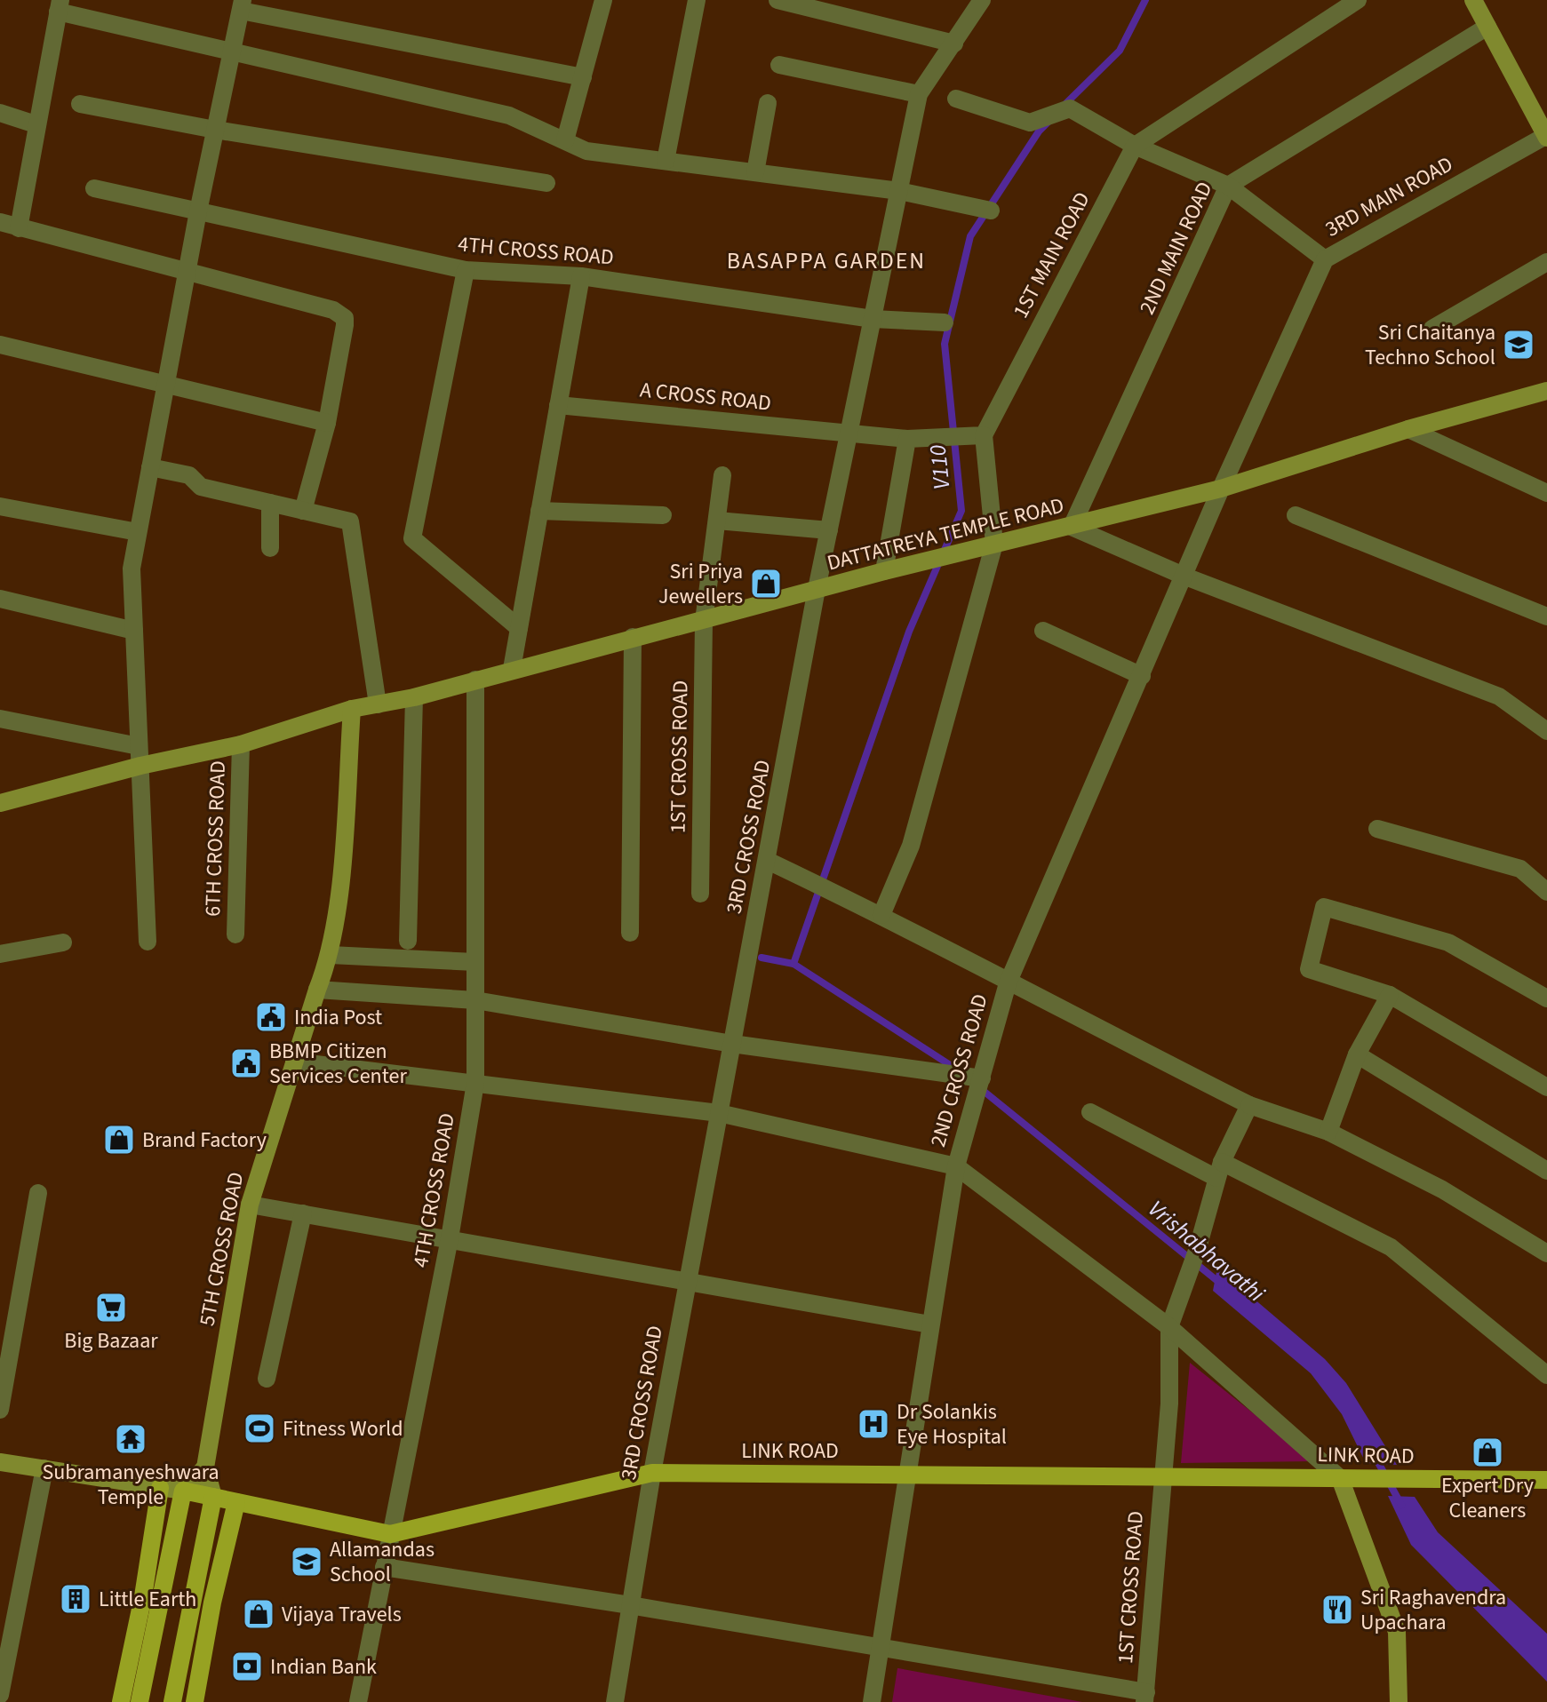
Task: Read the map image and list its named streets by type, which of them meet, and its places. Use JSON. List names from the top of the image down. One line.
{"streets":{"main road":["LINK ROAD"],"street":["3RD MAIN ROAD","2ND MAIN ROAD","4TH CROSS ROAD","1ST MAIN ROAD","A CROSS ROAD","DATTATREYA TEMPLE ROAD","1ST CROSS ROAD","3RD CROSS ROAD","6TH CROSS ROAD","2ND CROSS ROAD","5TH CROSS ROAD"]},"crossings":[["3RD MAIN ROAD","DATTATREYA TEMPLE ROAD"],["3RD MAIN ROAD","2ND CROSS ROAD"],["2ND MAIN ROAD","DATTATREYA TEMPLE ROAD"],["4TH CROSS ROAD","DATTATREYA TEMPLE ROAD"],["4TH CROSS ROAD","3RD CROSS ROAD"],["4TH CROSS ROAD","LINK ROAD"],["A CROSS ROAD","3RD CROSS ROAD"],["DATTATREYA TEMPLE ROAD","1ST CROSS ROAD"],["DATTATREYA TEMPLE ROAD","3RD CROSS ROAD"],["DATTATREYA TEMPLE ROAD","6TH CROSS ROAD"],["DATTATREYA TEMPLE ROAD","2ND CROSS ROAD"],["DATTATREYA TEMPLE ROAD","5TH CROSS ROAD"],["1ST CROSS ROAD","LINK ROAD"],["3RD CROSS ROAD","LINK ROAD"],["2ND CROSS ROAD","LINK ROAD"],["5TH CROSS ROAD","LINK ROAD"]],"districts":["BASAPPA GARDEN"],"water":["V110","Vrishabhavathi"],"places":{"school or university":["Sri Chaitanya Techno School","Allamandas School"],"shop":["Sri Priya Jewellers","Brand Factory","Expert Dry Cleaners","Vijaya Travels"],"public building":["India Post","BBMP Citizen Services Center"],"supermarket":["Big Bazaar"],"hospital":["Dr Solankis Eye Hospital"],"sports":["Fitness World"],"temple":["Subramanyeshwara Temple"],"building":["Little Earth"],"restaurant":["Sri Raghavendra Upachara"],"bank":["Indian Bank"]}}
